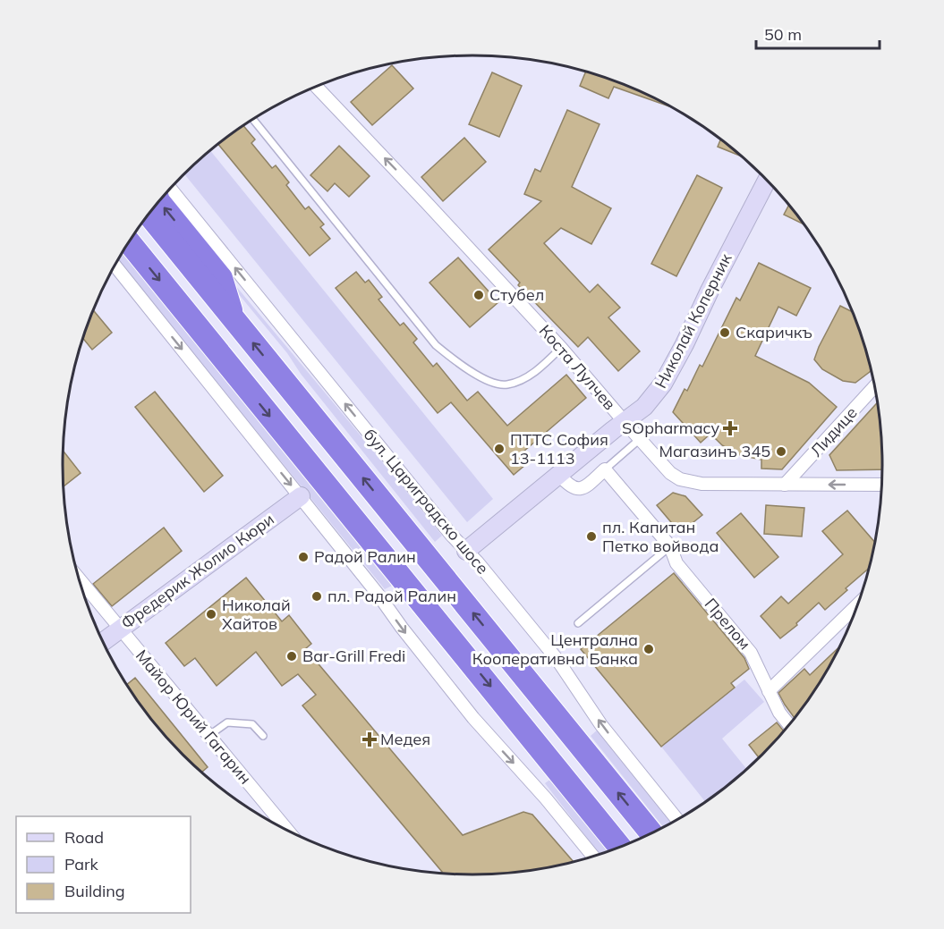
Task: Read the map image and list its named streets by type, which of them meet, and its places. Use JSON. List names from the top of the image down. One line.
{"streets":{"highway":["бул. Цариградско шосе"],"street":["Николай Коперник","Коста Лулчев","Лидице","Фредерик Жолио Кюри","Прелом","Майор Юрий Гагарин"]},"crossings":[["Николай Коперник","Коста Лулчев"],["Николай Коперник","бул. Цариградско шосе"],["Коста Лулчев","Лидице"],["Фредерик Жолио Кюри","Майор Юрий Гагарин"]],"one_way":["Коста Лулчев"],"places":{"other":["Стубел","Скаричкъ","ПТТС София 13-1113","Магазинъ 345","пл. Капитан Петко войвода","Радой Ралин","пл. Радой Ралин","Николай Хайтов","Централна Кооперативна Банка","Bar-Grill Fredi"],"health":["SOpharmacy","Медея"]},"legend":["Road","Park","Building"],"scale_bar":"50 m"}
